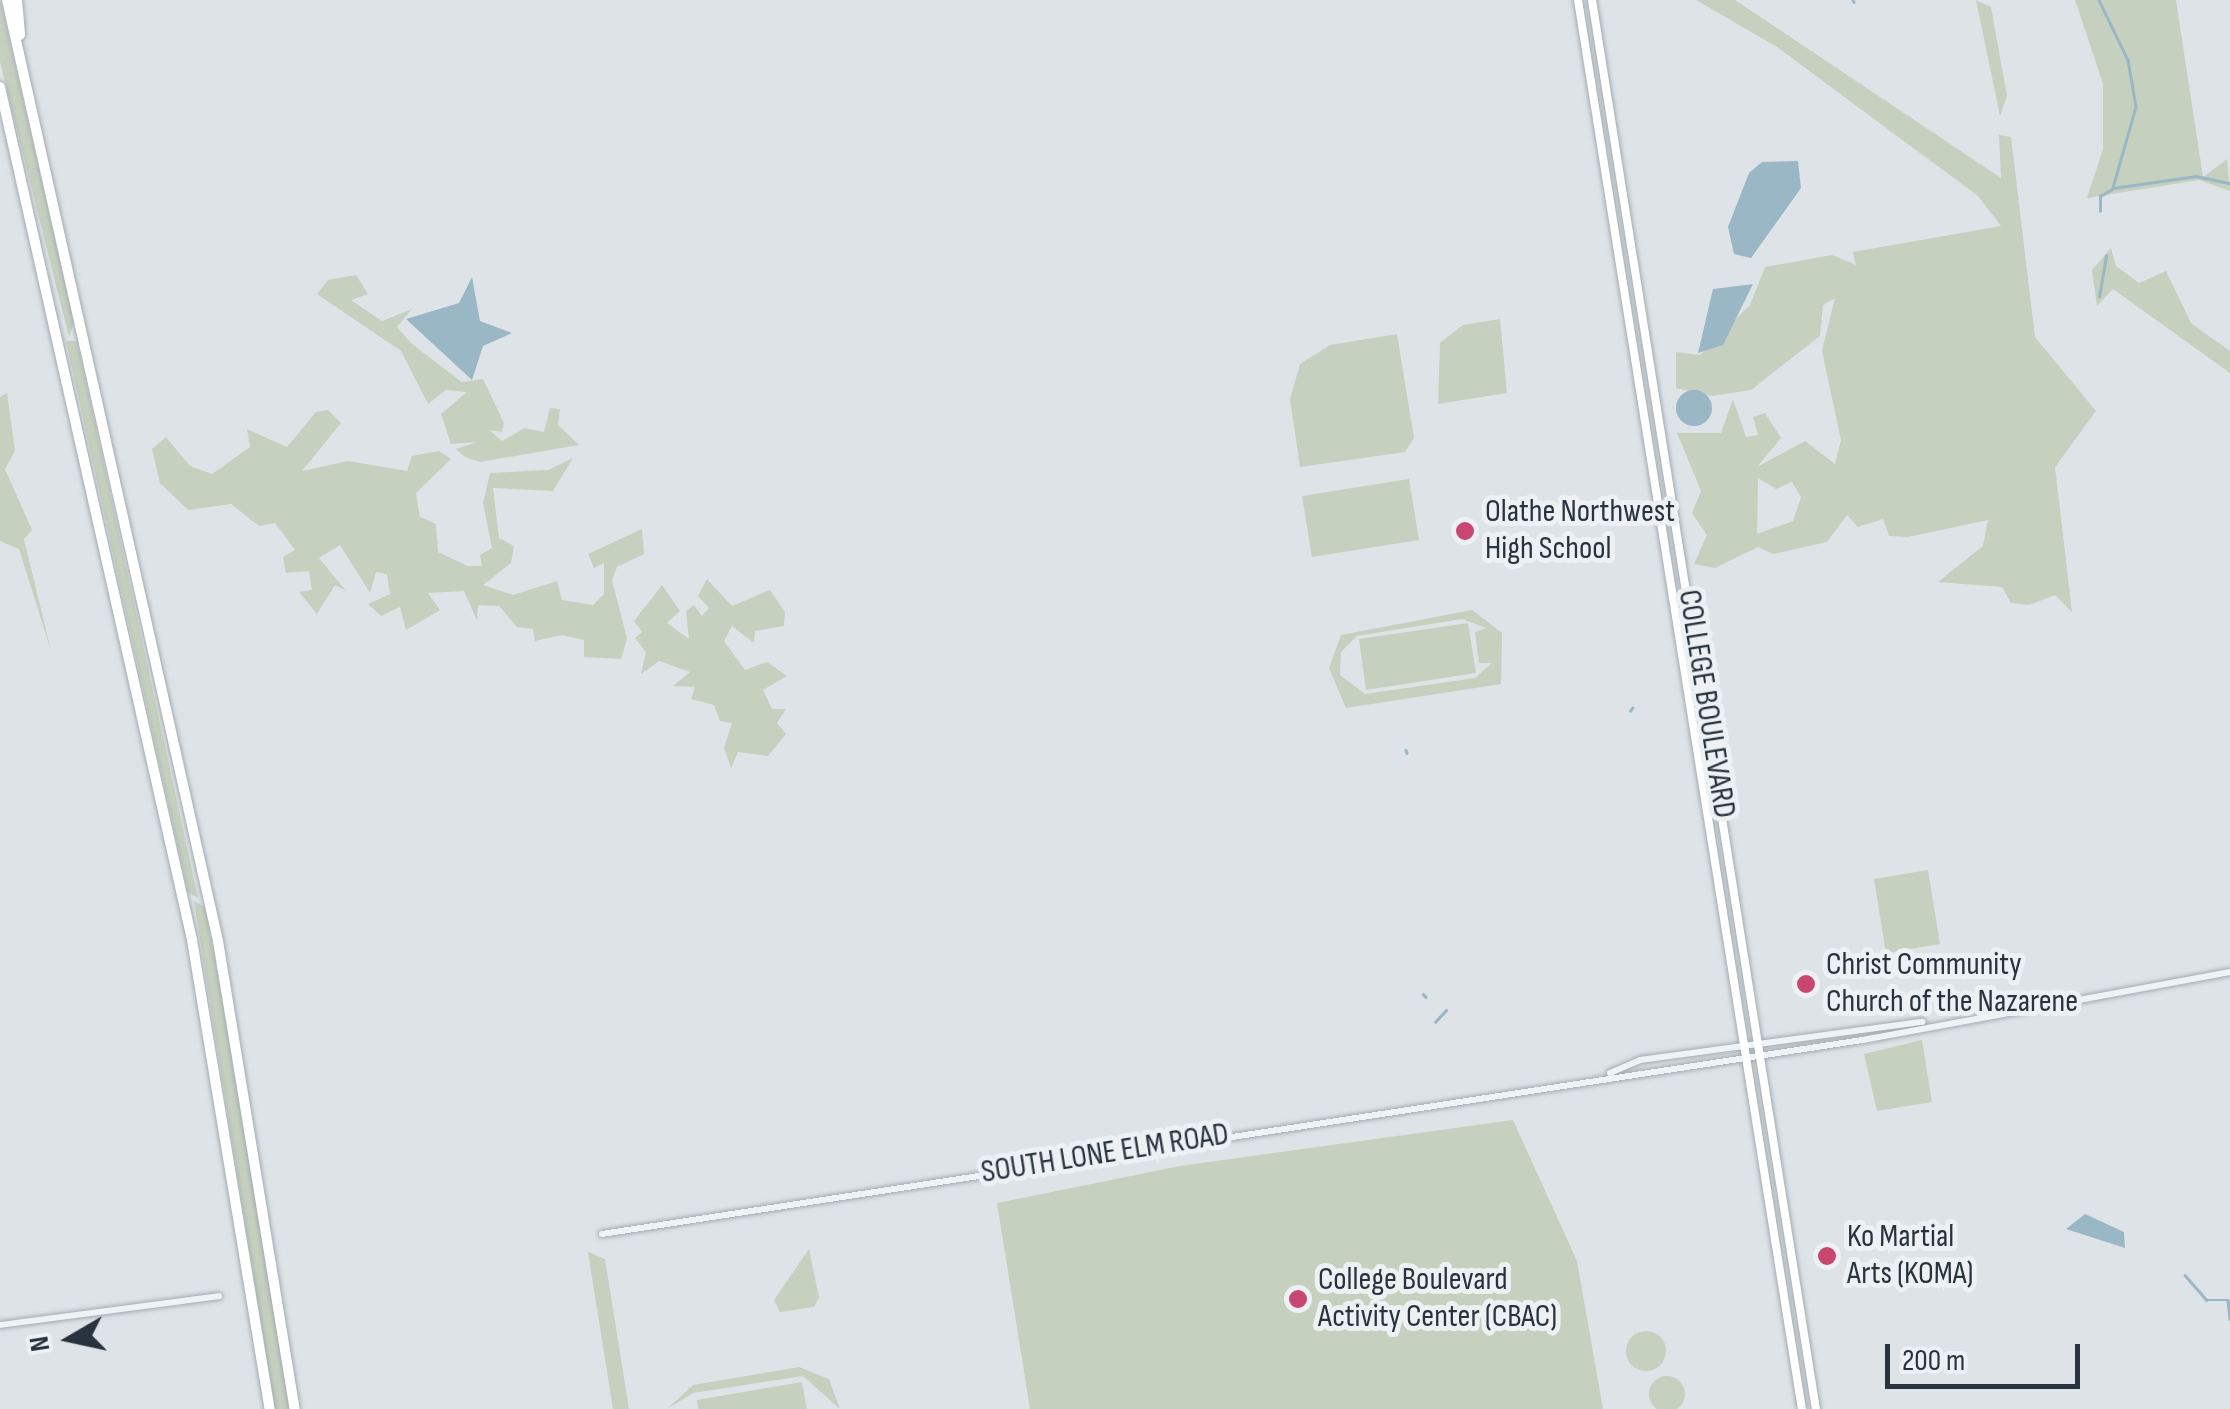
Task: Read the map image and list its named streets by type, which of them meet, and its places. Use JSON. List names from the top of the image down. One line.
{"streets":{"main road":["COLLEGE BOULEVARD"],"street":["SOUTH LONE ELM ROAD"]},"crossings":[["COLLEGE BOULEVARD","SOUTH LONE ELM ROAD"]],"places":["Olathe Northwest High School","Christ Community Church of the Nazarene","Ko Martial Arts (KOMA)","College Boulevard Activity Center (CBAC)"],"scale_bar":"200 m","north":"left"}
